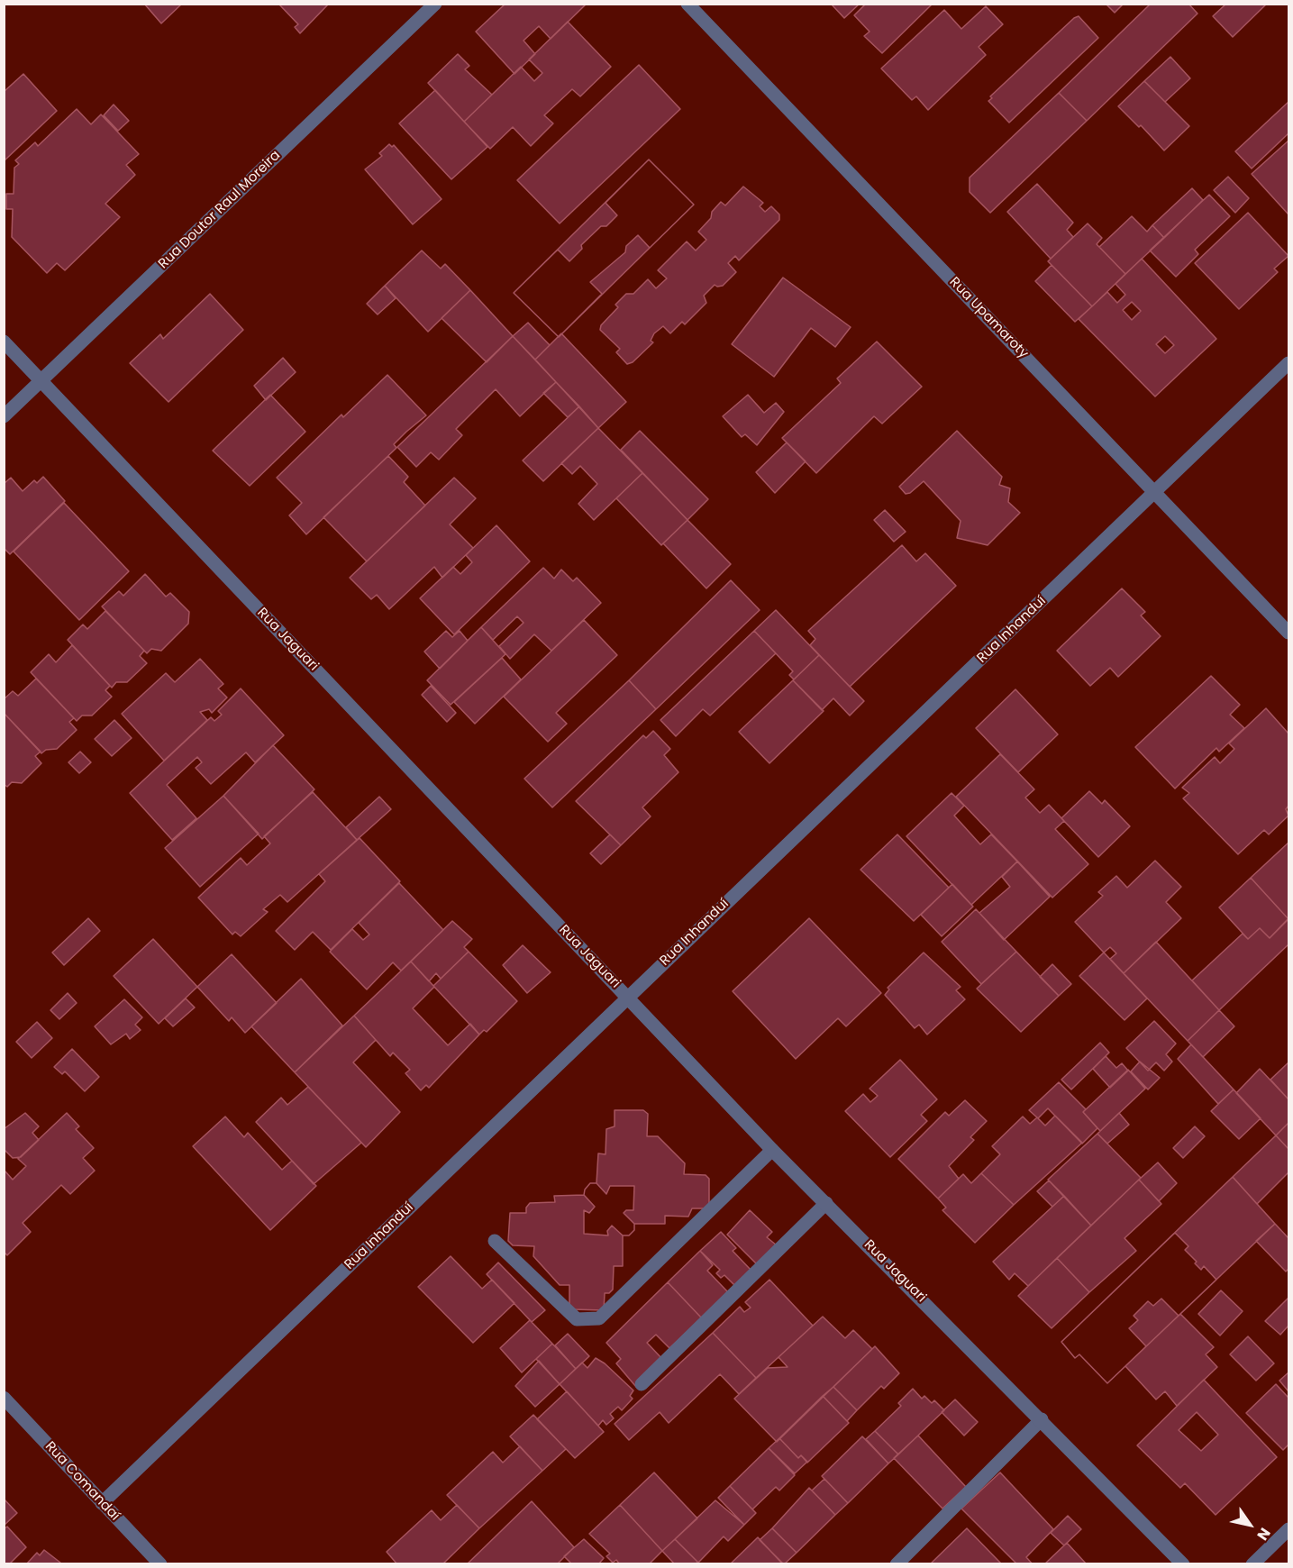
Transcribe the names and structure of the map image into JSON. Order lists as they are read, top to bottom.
{
  "streets": {
    "street": [
      "Rua Doutor Raul Moreira",
      "Rua Upamaroty",
      "Rua Inhanduí",
      "Rua Jaguari",
      "Rua Comandaí"
    ]
  },
  "crossings": [
    ["Rua Doutor Raul Moreira", "Rua Jaguari"],
    ["Rua Upamaroty", "Rua Inhanduí"],
    ["Rua Inhanduí", "Rua Jaguari"],
    ["Rua Inhanduí", "Rua Comandaí"]
  ],
  "north": "bottom right"
}
